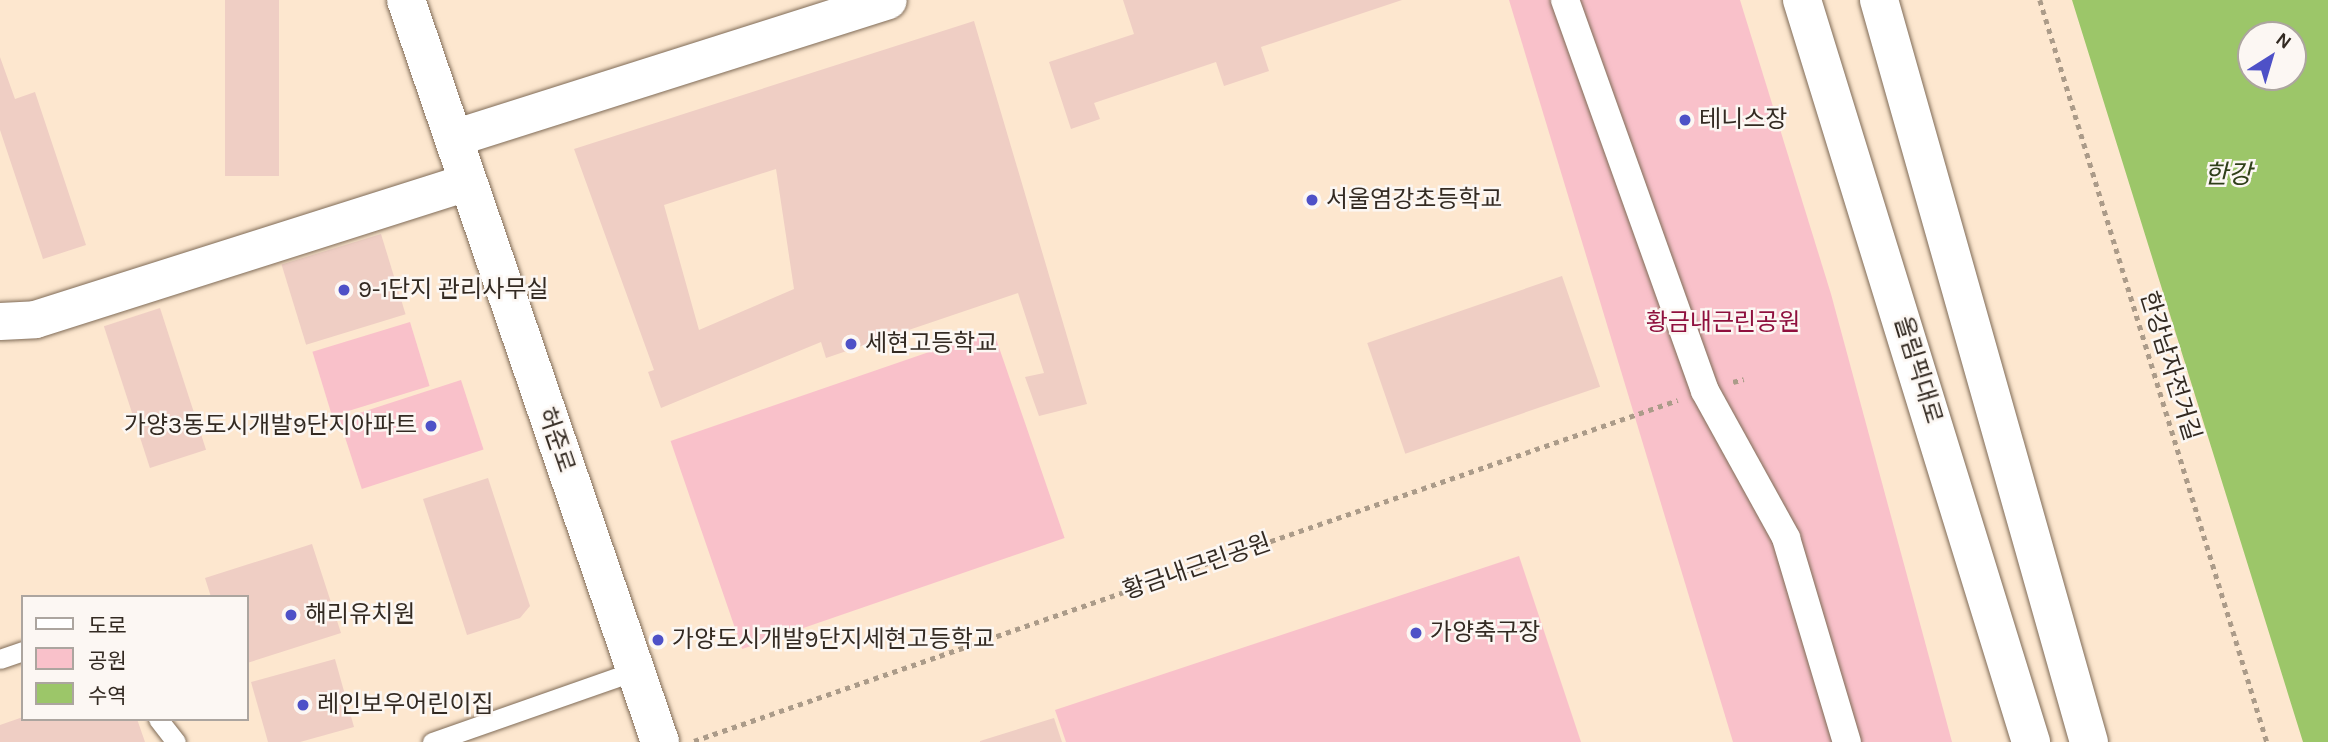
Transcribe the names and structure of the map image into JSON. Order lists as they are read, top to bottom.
{
  "streets": {
    "main road": ["올림픽대로", "허준로"],
    "path": ["한강남자전거길", "황금내근린공원"]
  },
  "water": ["한강"],
  "parks": ["황금내근린공원"],
  "places": [
    "테니스장",
    "서울염강초등학교",
    "9-1단지 관리사무실",
    "세현고등학교",
    "가양3동도시개발9단지아파트",
    "해리유치원",
    "가양축구장",
    "가양도시개발9단지세현고등학교",
    "레인보우어린이집"
  ],
  "legend": ["도로", "공원", "수역"],
  "north": "top right"
}
